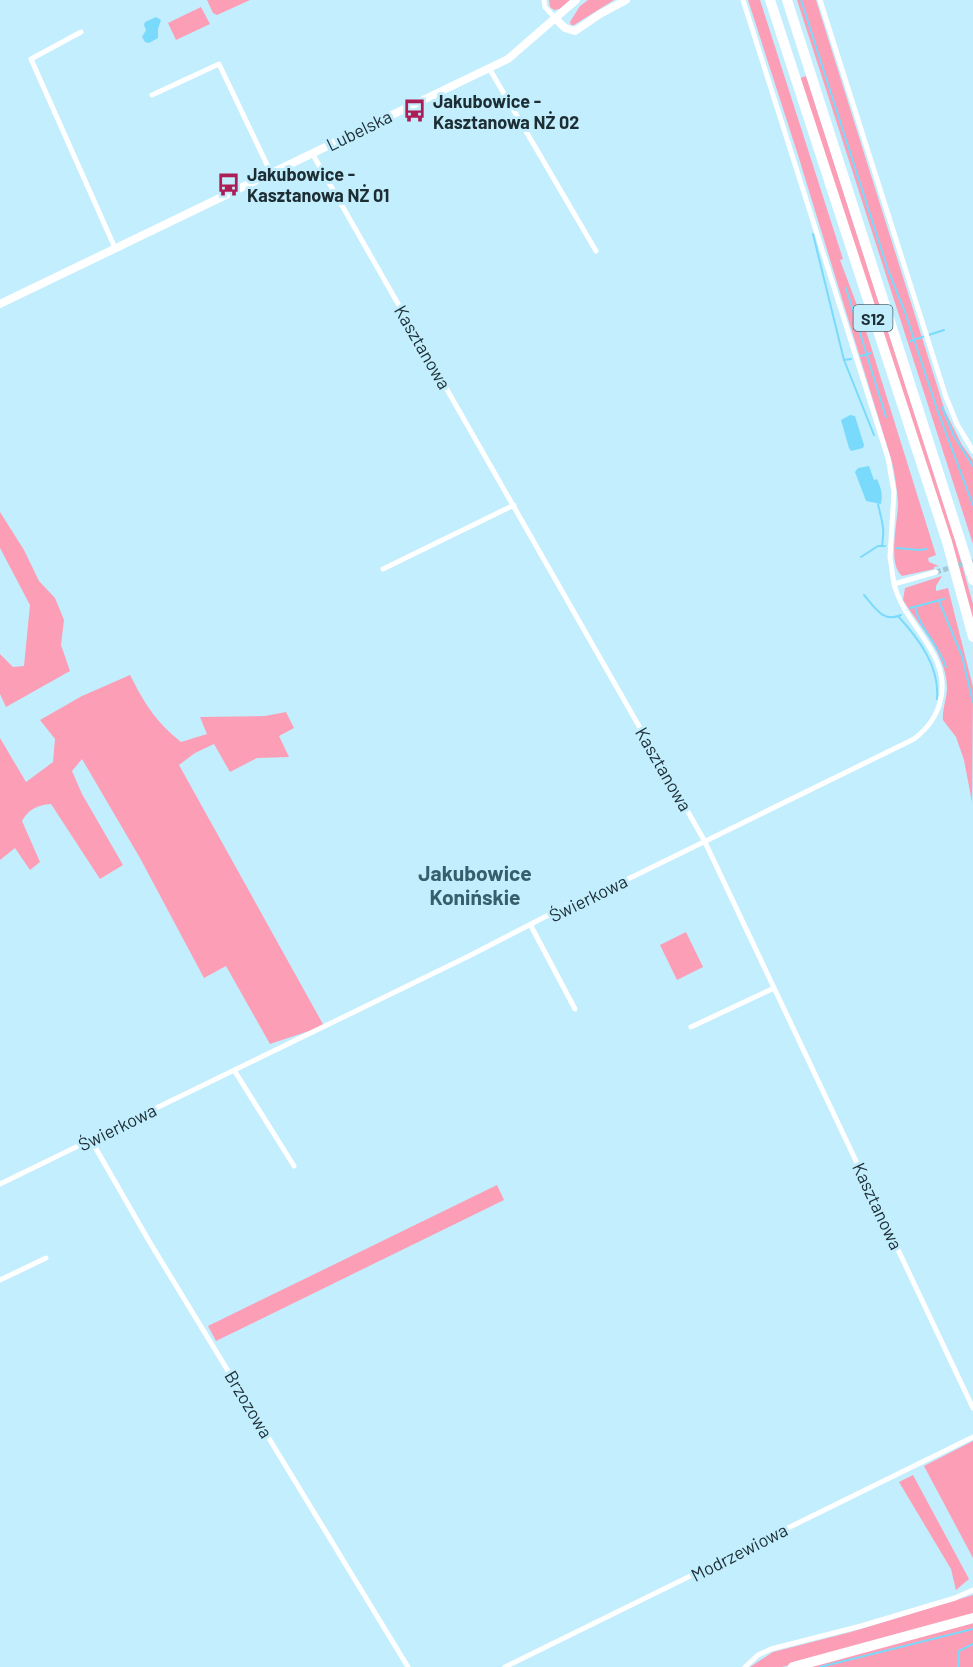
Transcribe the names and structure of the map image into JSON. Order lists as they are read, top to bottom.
{
  "streets": {
    "highway": ["S12"],
    "street": [
      "Lubelska",
      "Kasztanowa",
      "Świerkowa",
      "Brzozowa",
      "Modrzewiowa"
    ]
  },
  "crossings": [
    ["Lubelska", "Kasztanowa"],
    ["Kasztanowa", "Świerkowa"],
    ["Świerkowa", "Brzozowa"]
  ],
  "districts": ["Jakubowice Konińskie"],
  "places": {
    "bus stop": ["Jakubowice - Kasztanowa NŻ 02", "Jakubowice - Kasztanowa NŻ 01"]
  }
}
